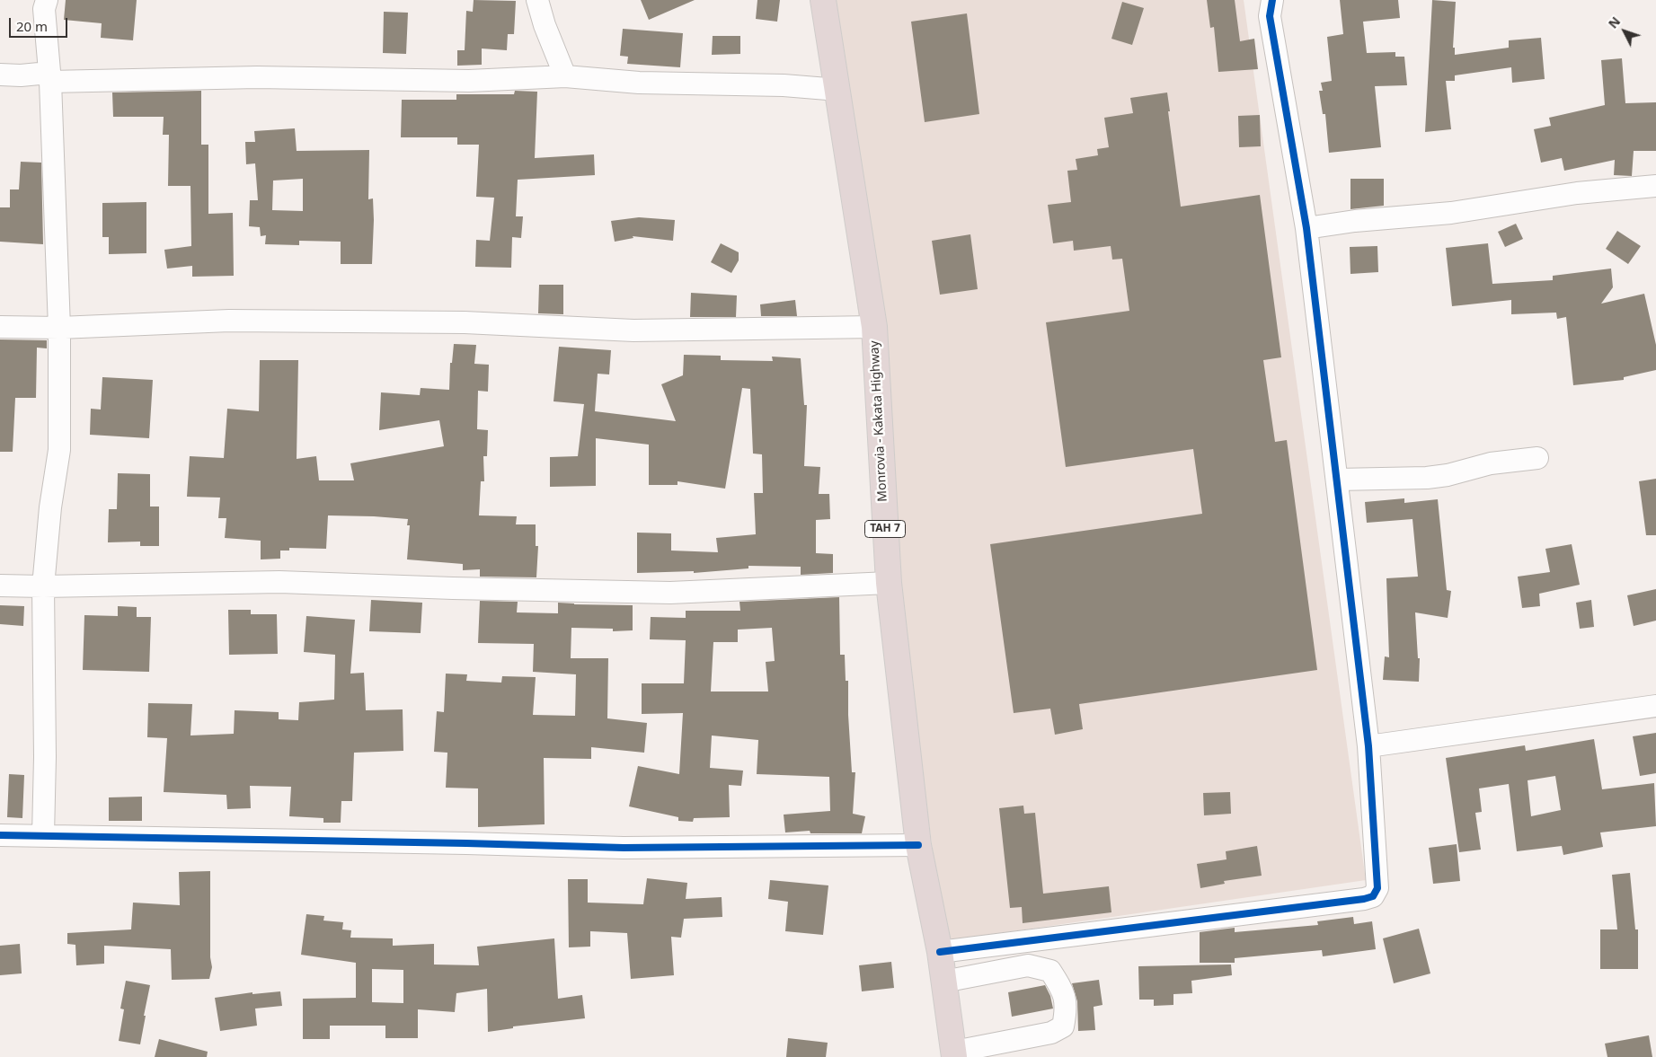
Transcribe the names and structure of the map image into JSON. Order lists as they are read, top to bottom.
{
  "streets": {
    "highway": ["Monrovia - Kakata Highway", "TAH 7"]
  },
  "scale_bar": "20 m",
  "north": "top left"
}
